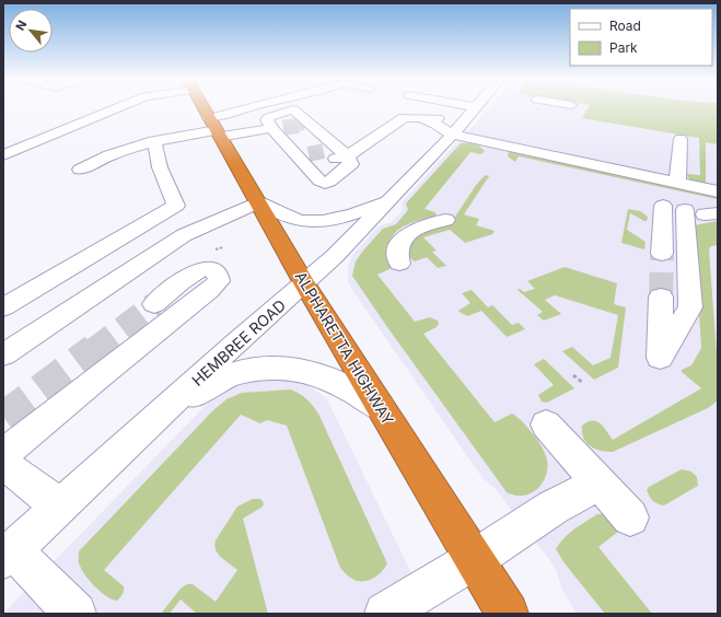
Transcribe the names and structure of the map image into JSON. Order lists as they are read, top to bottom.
{
  "streets": {
    "highway": ["ALPHARETTA HIGHWAY"],
    "street": ["HEMBREE ROAD"]
  },
  "crossings": [
    ["HEMBREE ROAD", "ALPHARETTA HIGHWAY"]
  ],
  "legend": ["Road", "Park"],
  "north": "top left"
}
